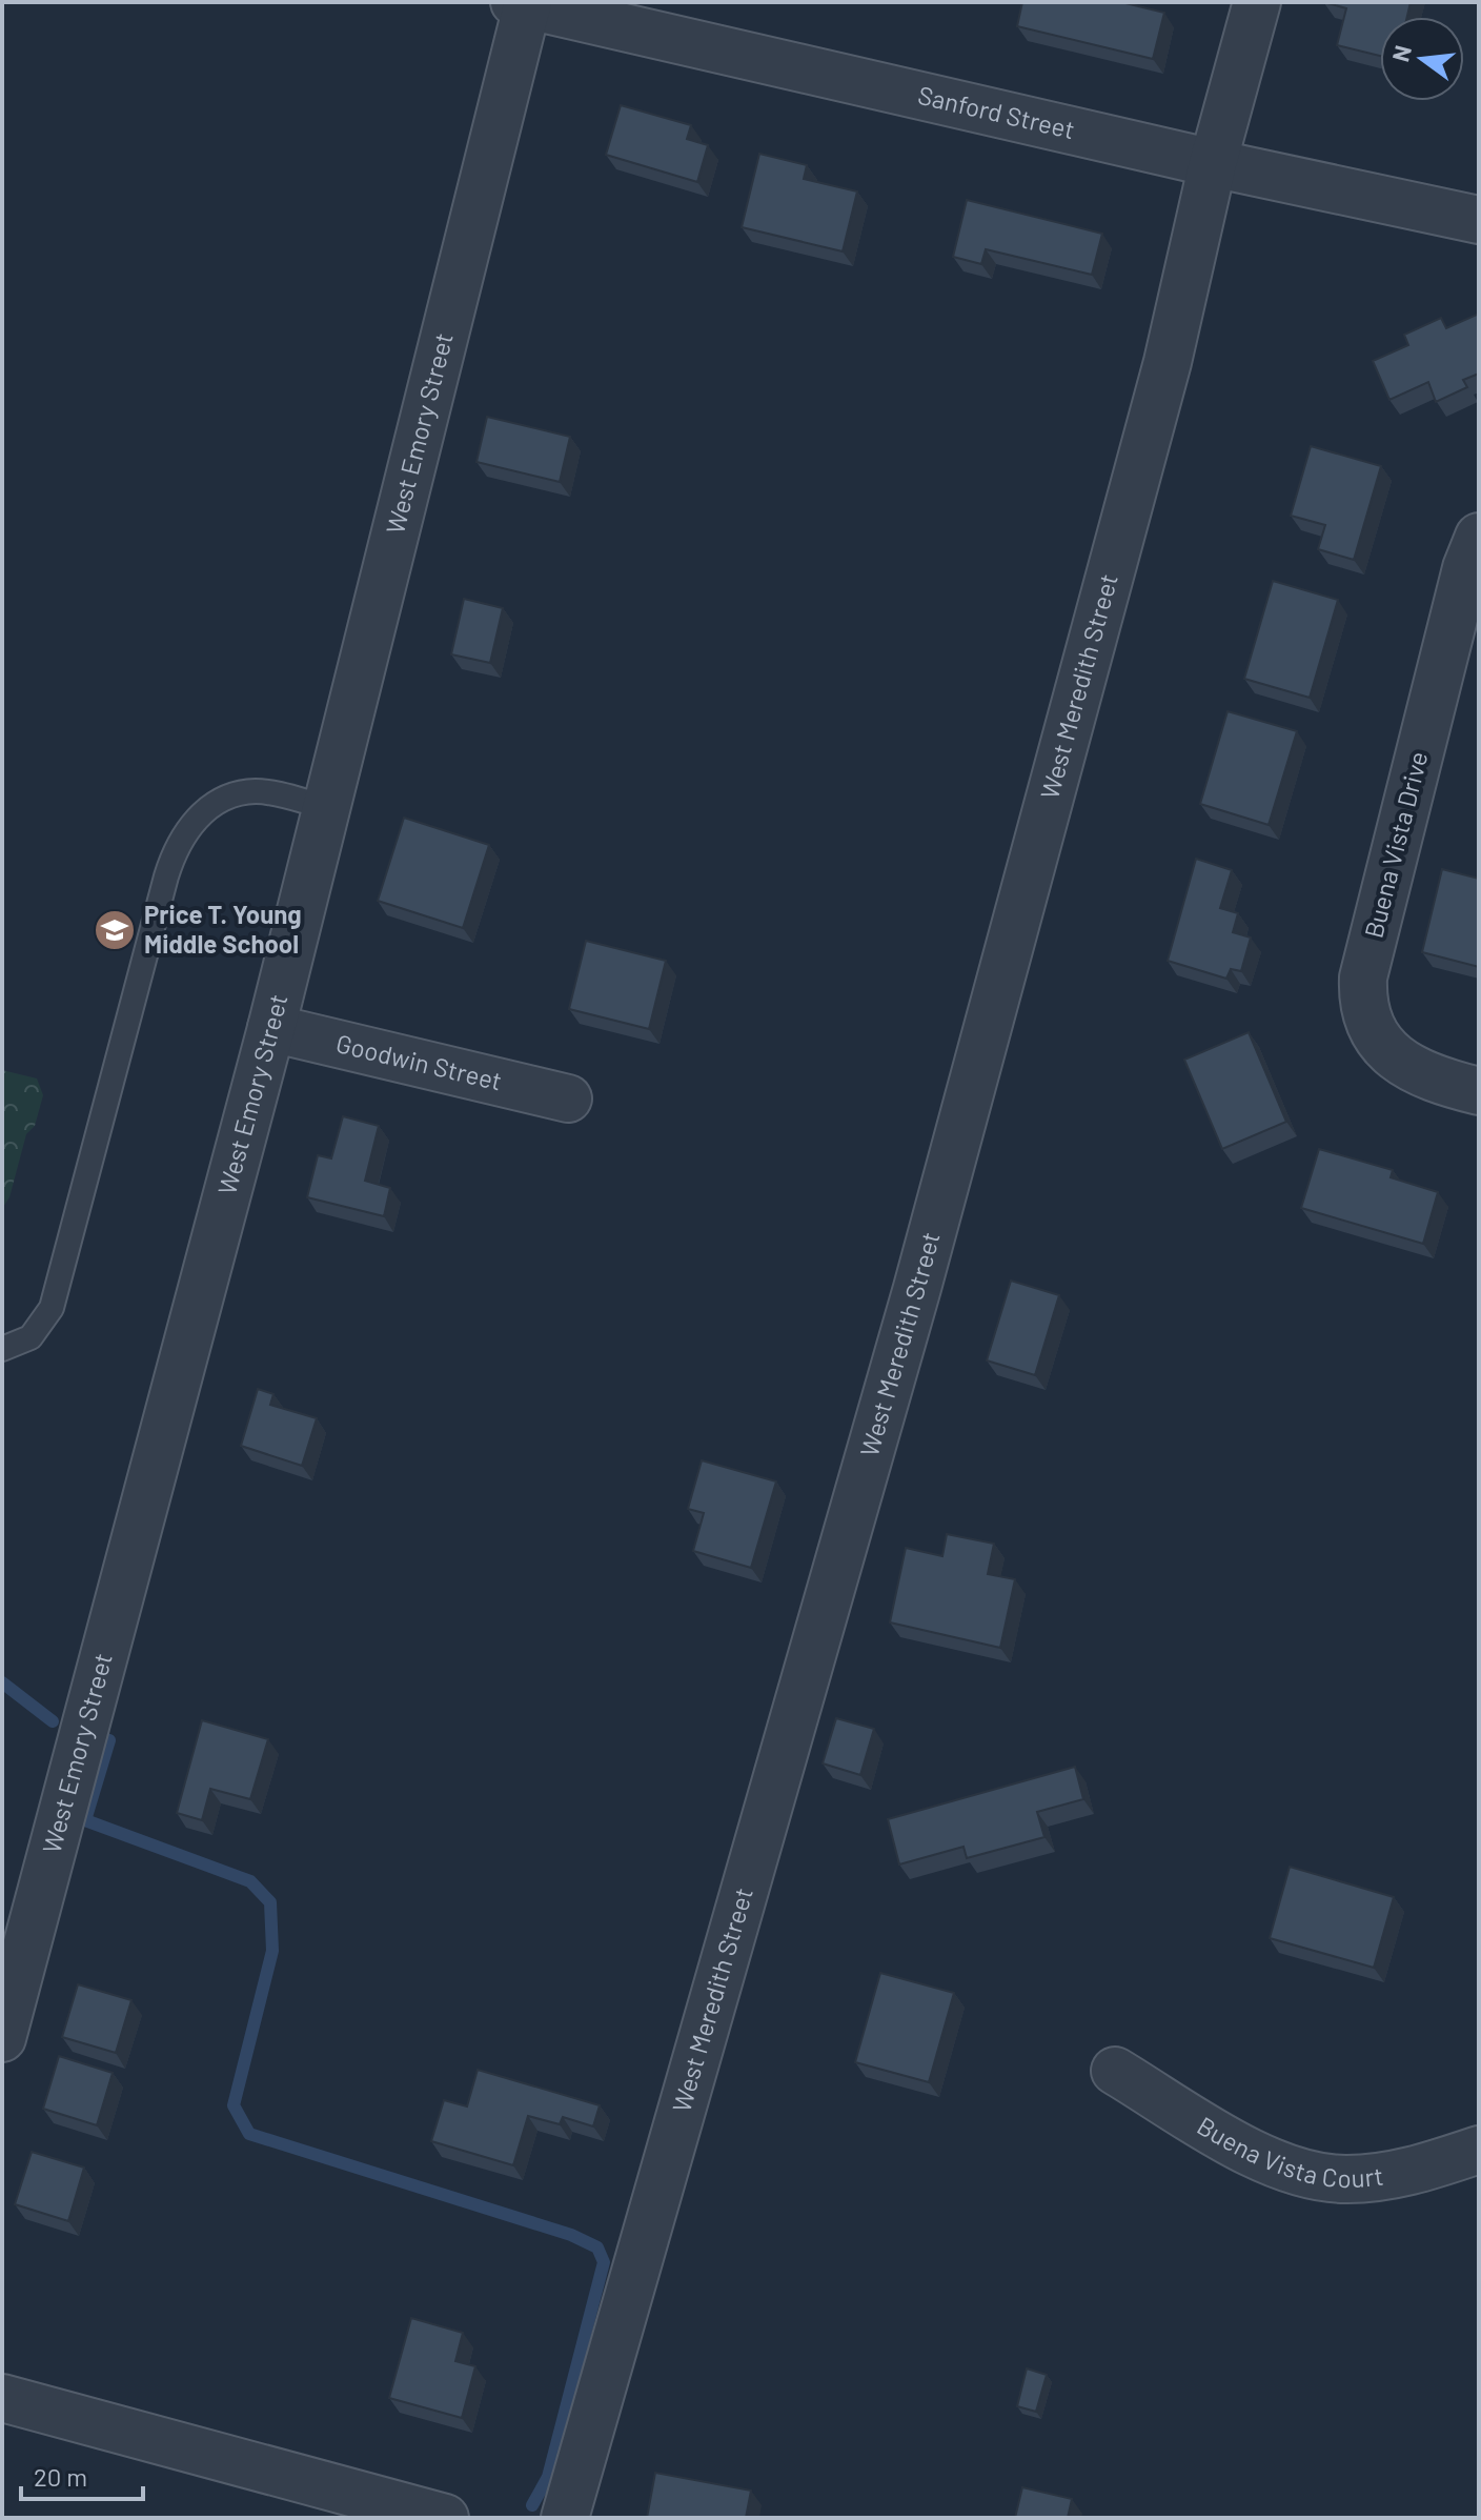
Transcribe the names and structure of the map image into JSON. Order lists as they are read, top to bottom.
{
  "streets": {
    "street": [
      "Sanford Street",
      "West Emory Street",
      "West Meredith Street",
      "Buena Vista Drive",
      "Goodwin Street",
      "Buena Vista Court"
    ]
  },
  "crossings": [
    ["Sanford Street", "West Emory Street"],
    ["Sanford Street", "West Meredith Street"],
    ["West Emory Street", "Goodwin Street"]
  ],
  "places": {
    "school or university": ["Price T. Young Middle School"]
  },
  "scale_bar": "20 m",
  "north": "left"
}
